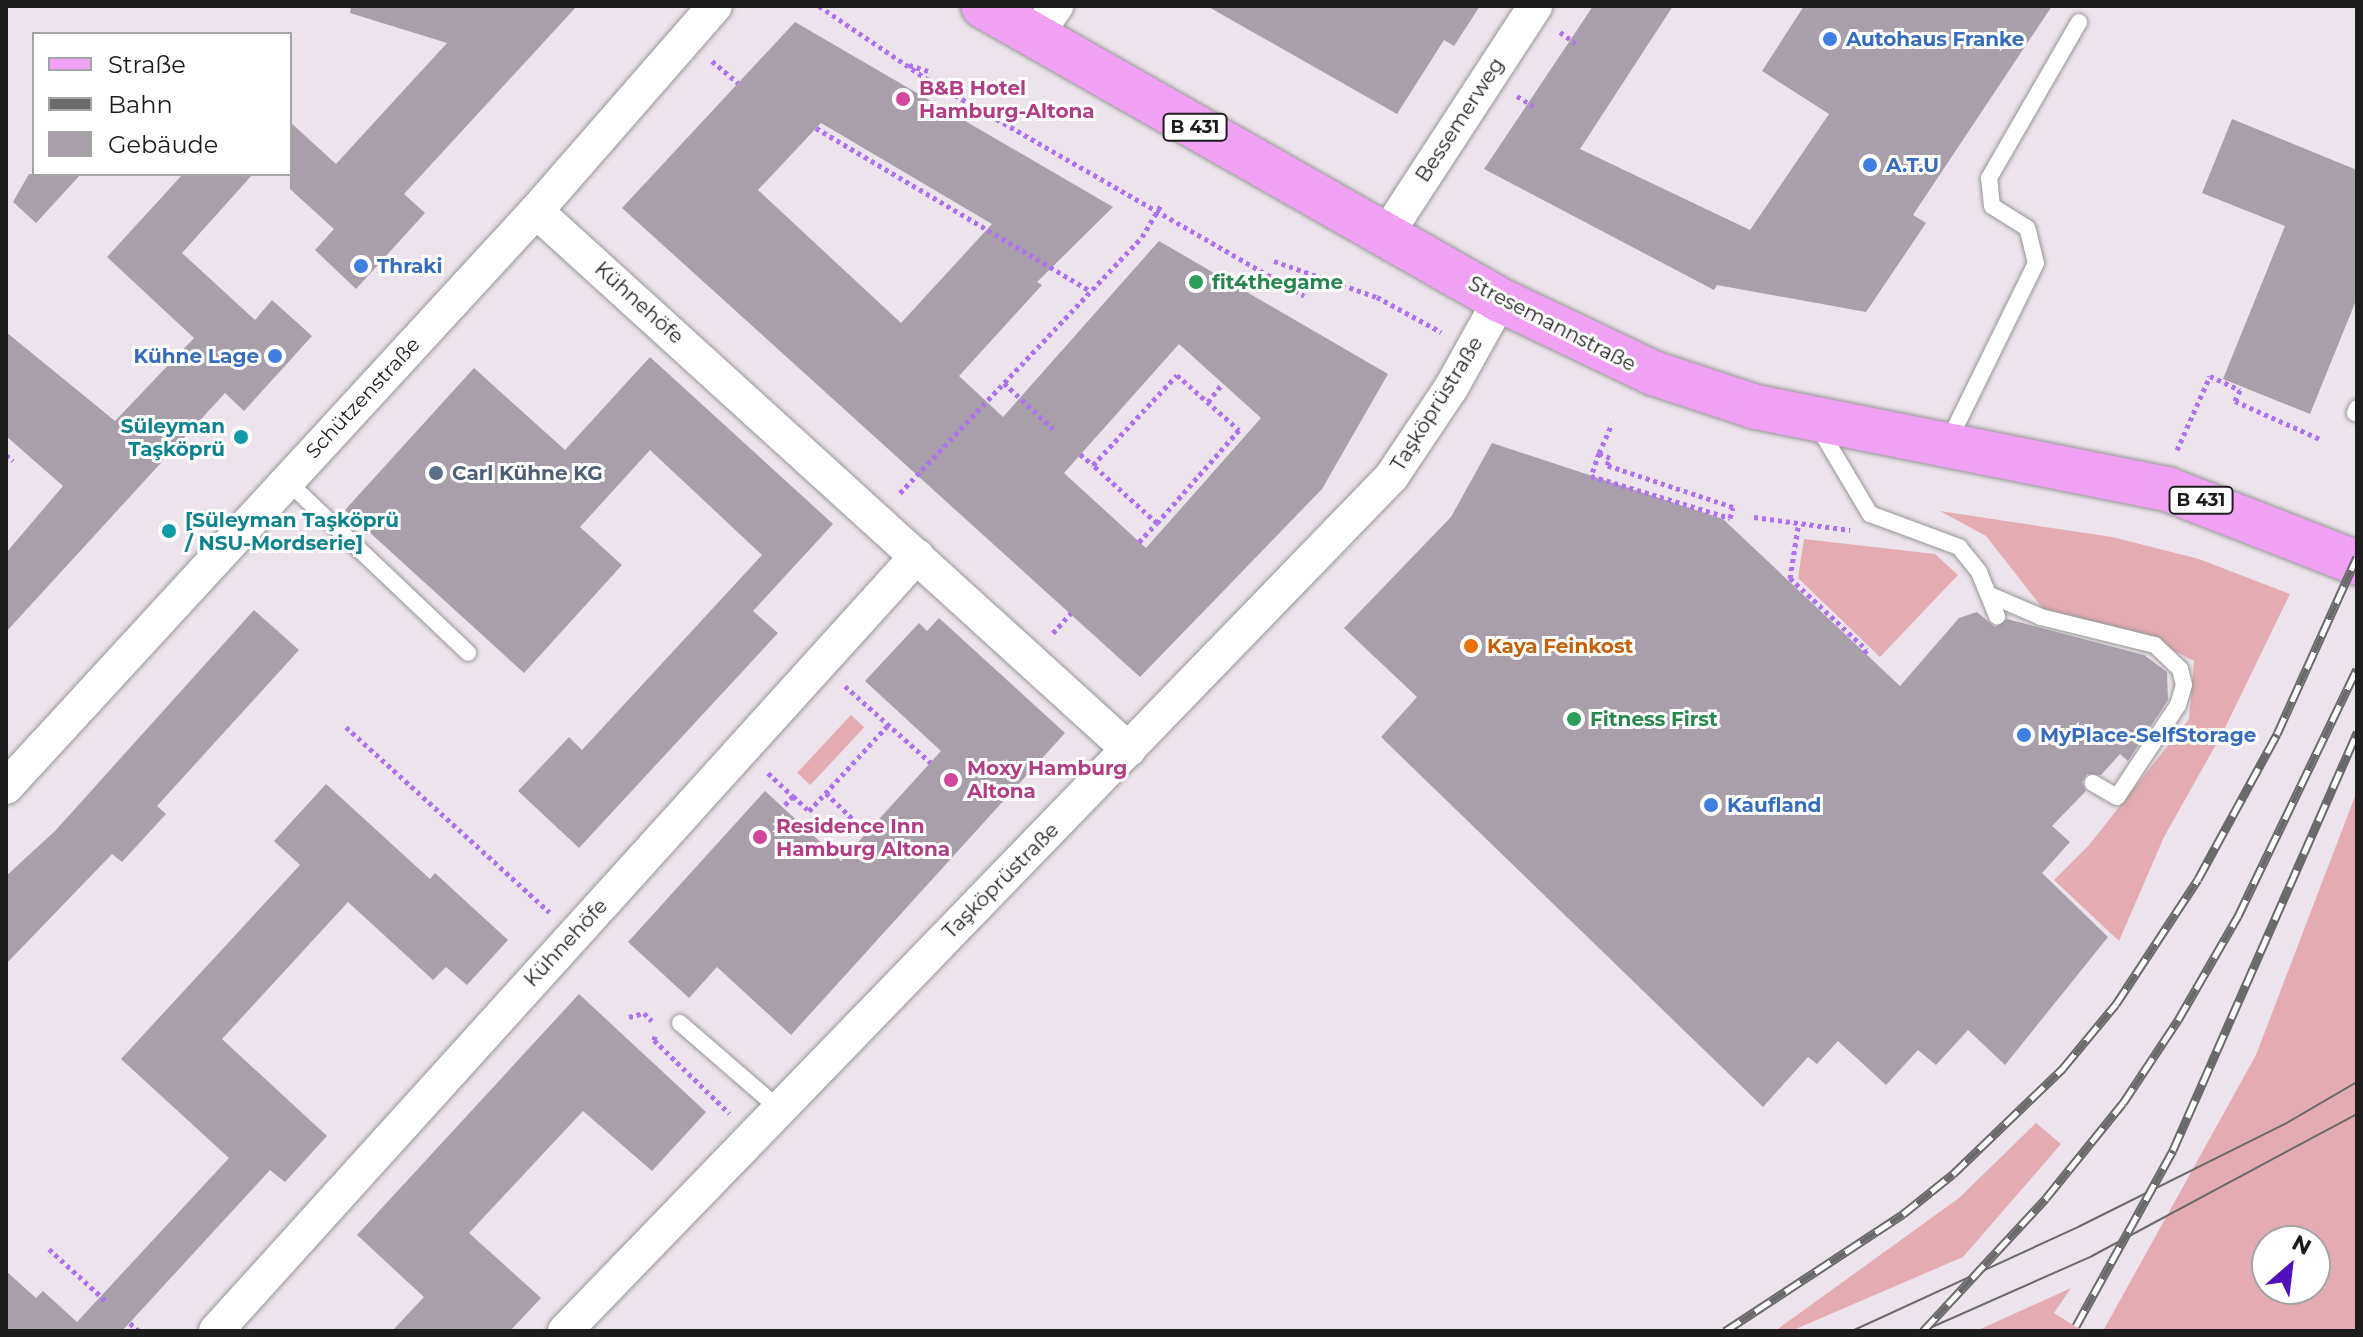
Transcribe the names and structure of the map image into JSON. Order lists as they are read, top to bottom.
{
  "streets": {
    "main road": ["B 431", "Stresemannstraße"],
    "street": [
      "Bessemerweg",
      "Kühnehöfe",
      "Schützenstraße",
      "Taşköprüstraße"
    ]
  },
  "crossings": [
    ["Bessemerweg", "Stresemannstraße"],
    ["Kühnehöfe", "Schützenstraße"],
    ["Kühnehöfe", "Taşköprüstraße"],
    ["Stresemannstraße", "Taşköprüstraße"]
  ],
  "places": [
    "Autohaus Franke",
    "B&B Hotel Hamburg-Altona",
    "A.T.U",
    "Thraki",
    "fit4thegame",
    "Kühne Lage",
    "Süleyman Taşköprü",
    "Carl Kühne KG",
    "[Süleyman Taşköprü / NSU-Mordserie]",
    "Kaya Feinkost",
    "Fitness First",
    "MyPlace-SelfStorage",
    "Moxy Hamburg Altona",
    "Kaufland",
    "Residence Inn Hamburg Altona"
  ],
  "legend": ["Straße", "Bahn", "Gebäude"],
  "north": "top right"
}
